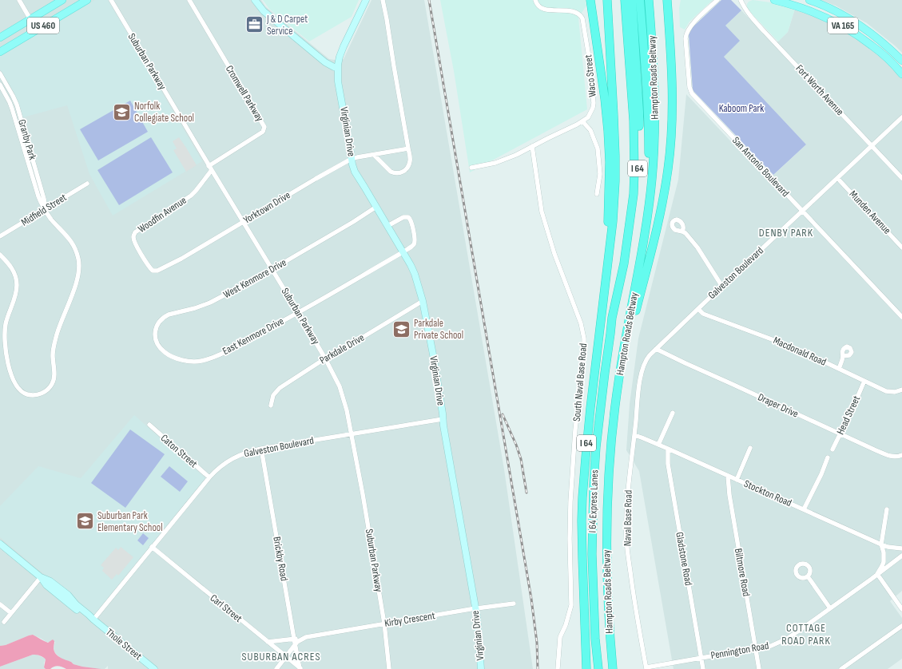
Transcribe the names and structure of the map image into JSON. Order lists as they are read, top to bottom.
{
  "streets": {
    "highway": ["Hampton Roads Beltway", "I 64", "I 64 Express Lanes"],
    "main road": ["US 460", "VA 165"],
    "street": [
      "Suburban Parkway",
      "Waco Street",
      "Fort Worth Avenue",
      "Cromwell Parkway",
      "Virginian Drive",
      "Granby Park",
      "San Antonio Boulevard",
      "Yorktown Drive",
      "Midfield Street",
      "Munden Avenue",
      "Woodfin Avenue",
      "Galveston Boulevard",
      "West Kenmore Drive",
      "East Kenmore Drive",
      "Parkdale Drive",
      "Macdonald Road",
      "South Naval Base Road",
      "Draper Drive",
      "Head Street",
      "Caton Street",
      "Stockton Road",
      "Naval Base Road",
      "Brickby Road",
      "Gladstone Road",
      "Biltmore Road",
      "Carl Street",
      "Kirby Crescent",
      "Thole Street",
      "Pennington Road"
    ]
  },
  "crossings": [
    ["Suburban Parkway", "Cromwell Parkway"],
    ["Suburban Parkway", "Yorktown Drive"],
    ["Suburban Parkway", "Woodfin Avenue"],
    ["Suburban Parkway", "Galveston Boulevard"],
    ["Suburban Parkway", "West Kenmore Drive"],
    ["Suburban Parkway", "East Kenmore Drive"],
    ["Suburban Parkway", "Parkdale Drive"],
    ["Suburban Parkway", "Kirby Crescent"],
    ["Waco Street", "South Naval Base Road"],
    ["Fort Worth Avenue", "Galveston Boulevard"],
    ["Virginian Drive", "Yorktown Drive"],
    ["Virginian Drive", "Galveston Boulevard"],
    ["Virginian Drive", "West Kenmore Drive"],
    ["Virginian Drive", "East Kenmore Drive"],
    ["Virginian Drive", "Parkdale Drive"],
    ["Virginian Drive", "Kirby Crescent"],
    ["Granby Park", "Midfield Street"],
    ["San Antonio Boulevard", "Galveston Boulevard"],
    ["I 64", "I 64 Express Lanes"],
    ["Yorktown Drive", "Woodfin Avenue"],
    ["Munden Avenue", "Galveston Boulevard"],
    ["Galveston Boulevard", "Macdonald Road"],
    ["Galveston Boulevard", "Draper Drive"],
    ["Galveston Boulevard", "Caton Street"],
    ["Galveston Boulevard", "Naval Base Road"],
    ["Galveston Boulevard", "Brickby Road"],
    ["Galveston Boulevard", "Carl Street"],
    ["Galveston Boulevard", "Thole Street"],
    ["West Kenmore Drive", "East Kenmore Drive"],
    ["Macdonald Road", "Head Street"],
    ["Draper Drive", "Head Street"],
    ["Stockton Road", "Naval Base Road"],
    ["Stockton Road", "Gladstone Road"],
    ["Stockton Road", "Biltmore Road"],
    ["Naval Base Road", "Pennington Road"],
    ["Brickby Road", "Carl Street"],
    ["Brickby Road", "Kirby Crescent"],
    ["Gladstone Road", "Pennington Road"],
    ["Biltmore Road", "Pennington Road"],
    ["Carl Street", "Kirby Crescent"]
  ],
  "districts": ["DENBY PARK", "COTTAGE ROAD PARK", "SUBURBAN ACRES"],
  "parks": ["Kaboom Park"],
  "places": {
    "office": ["J & D Carpet Service"],
    "school or university": ["Norfolk Collegiate School", "Parkdale Private School", "Suburban Park Elementary School"]
  }
}
